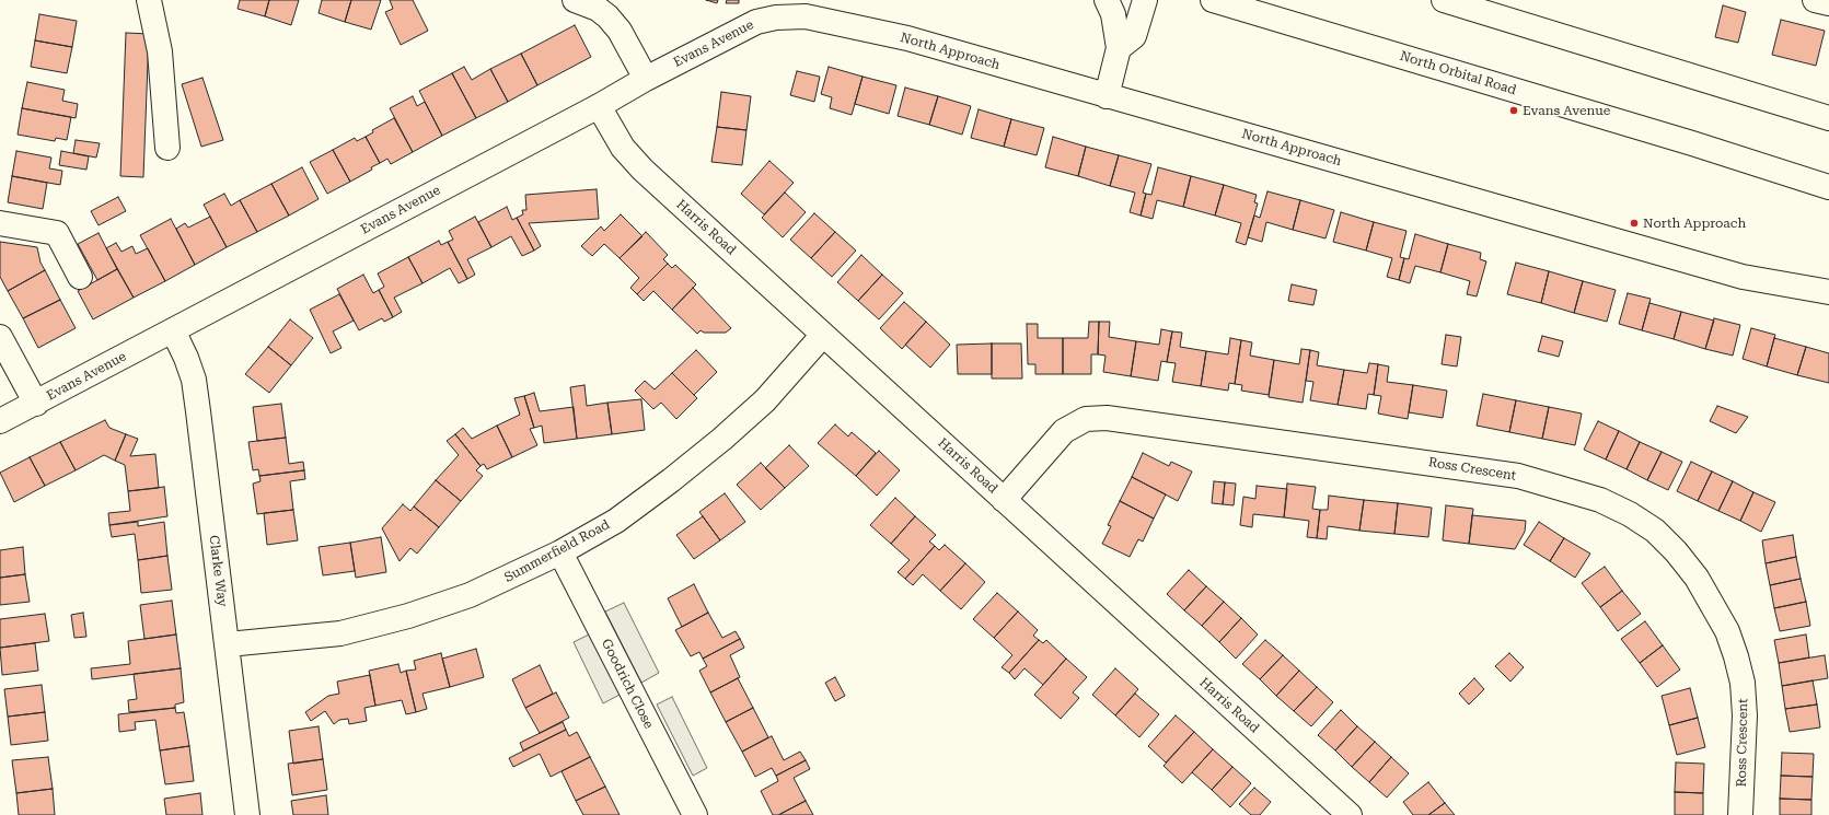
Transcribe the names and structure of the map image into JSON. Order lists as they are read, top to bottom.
{
  "streets": {
    "main road": [
      "Evans Avenue",
      "North Approach",
      "North Orbital Road",
      "Harris Road",
      "Ross Crescent",
      "Summerfield Road",
      "Clarke Way",
      "Goodrich Close"
    ]
  },
  "crossings": [
    ["Evans Avenue", "North Approach"],
    ["Evans Avenue", "Harris Road"],
    ["Evans Avenue", "Clarke Way"],
    ["Harris Road", "Ross Crescent"],
    ["Harris Road", "Summerfield Road"],
    ["Summerfield Road", "Clarke Way"],
    ["Summerfield Road", "Goodrich Close"]
  ],
  "places": ["Evans Avenue", "North Approach"]
}
